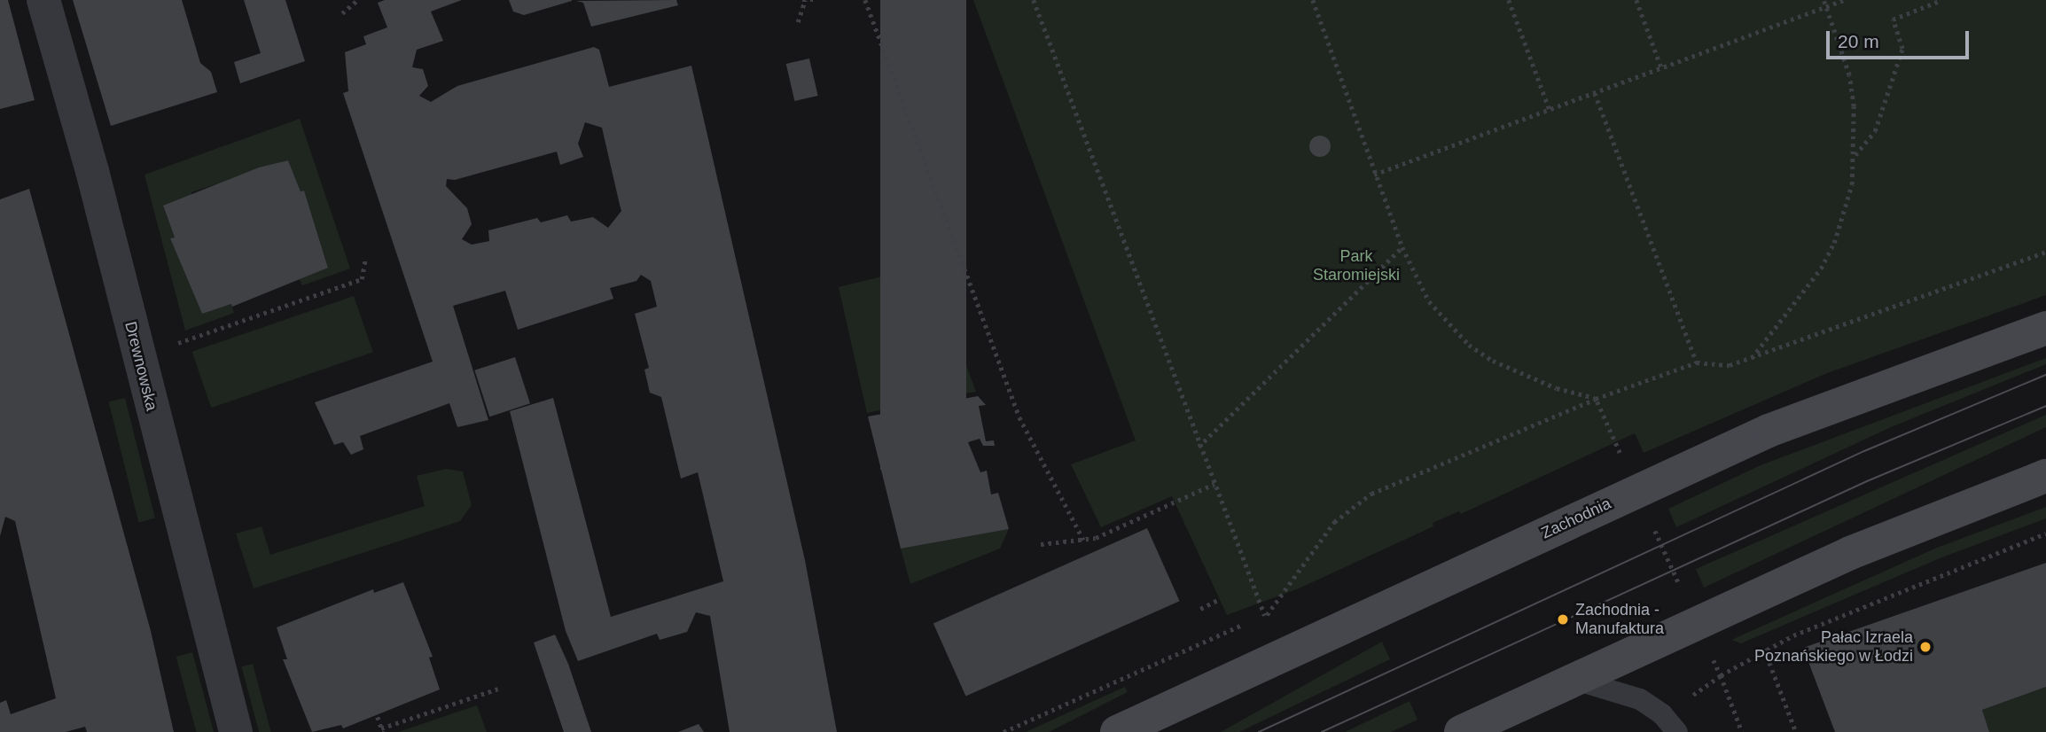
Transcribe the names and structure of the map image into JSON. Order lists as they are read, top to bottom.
{
  "streets": {
    "main road": ["Zachodnia"],
    "street": ["Drewnowska"]
  },
  "parks": ["Park Staromiejski"],
  "places": ["Zachodnia - Manufaktura", "Pałac Izraela Poznańskiego w Łodzi"],
  "scale_bar": "20 m"
}
